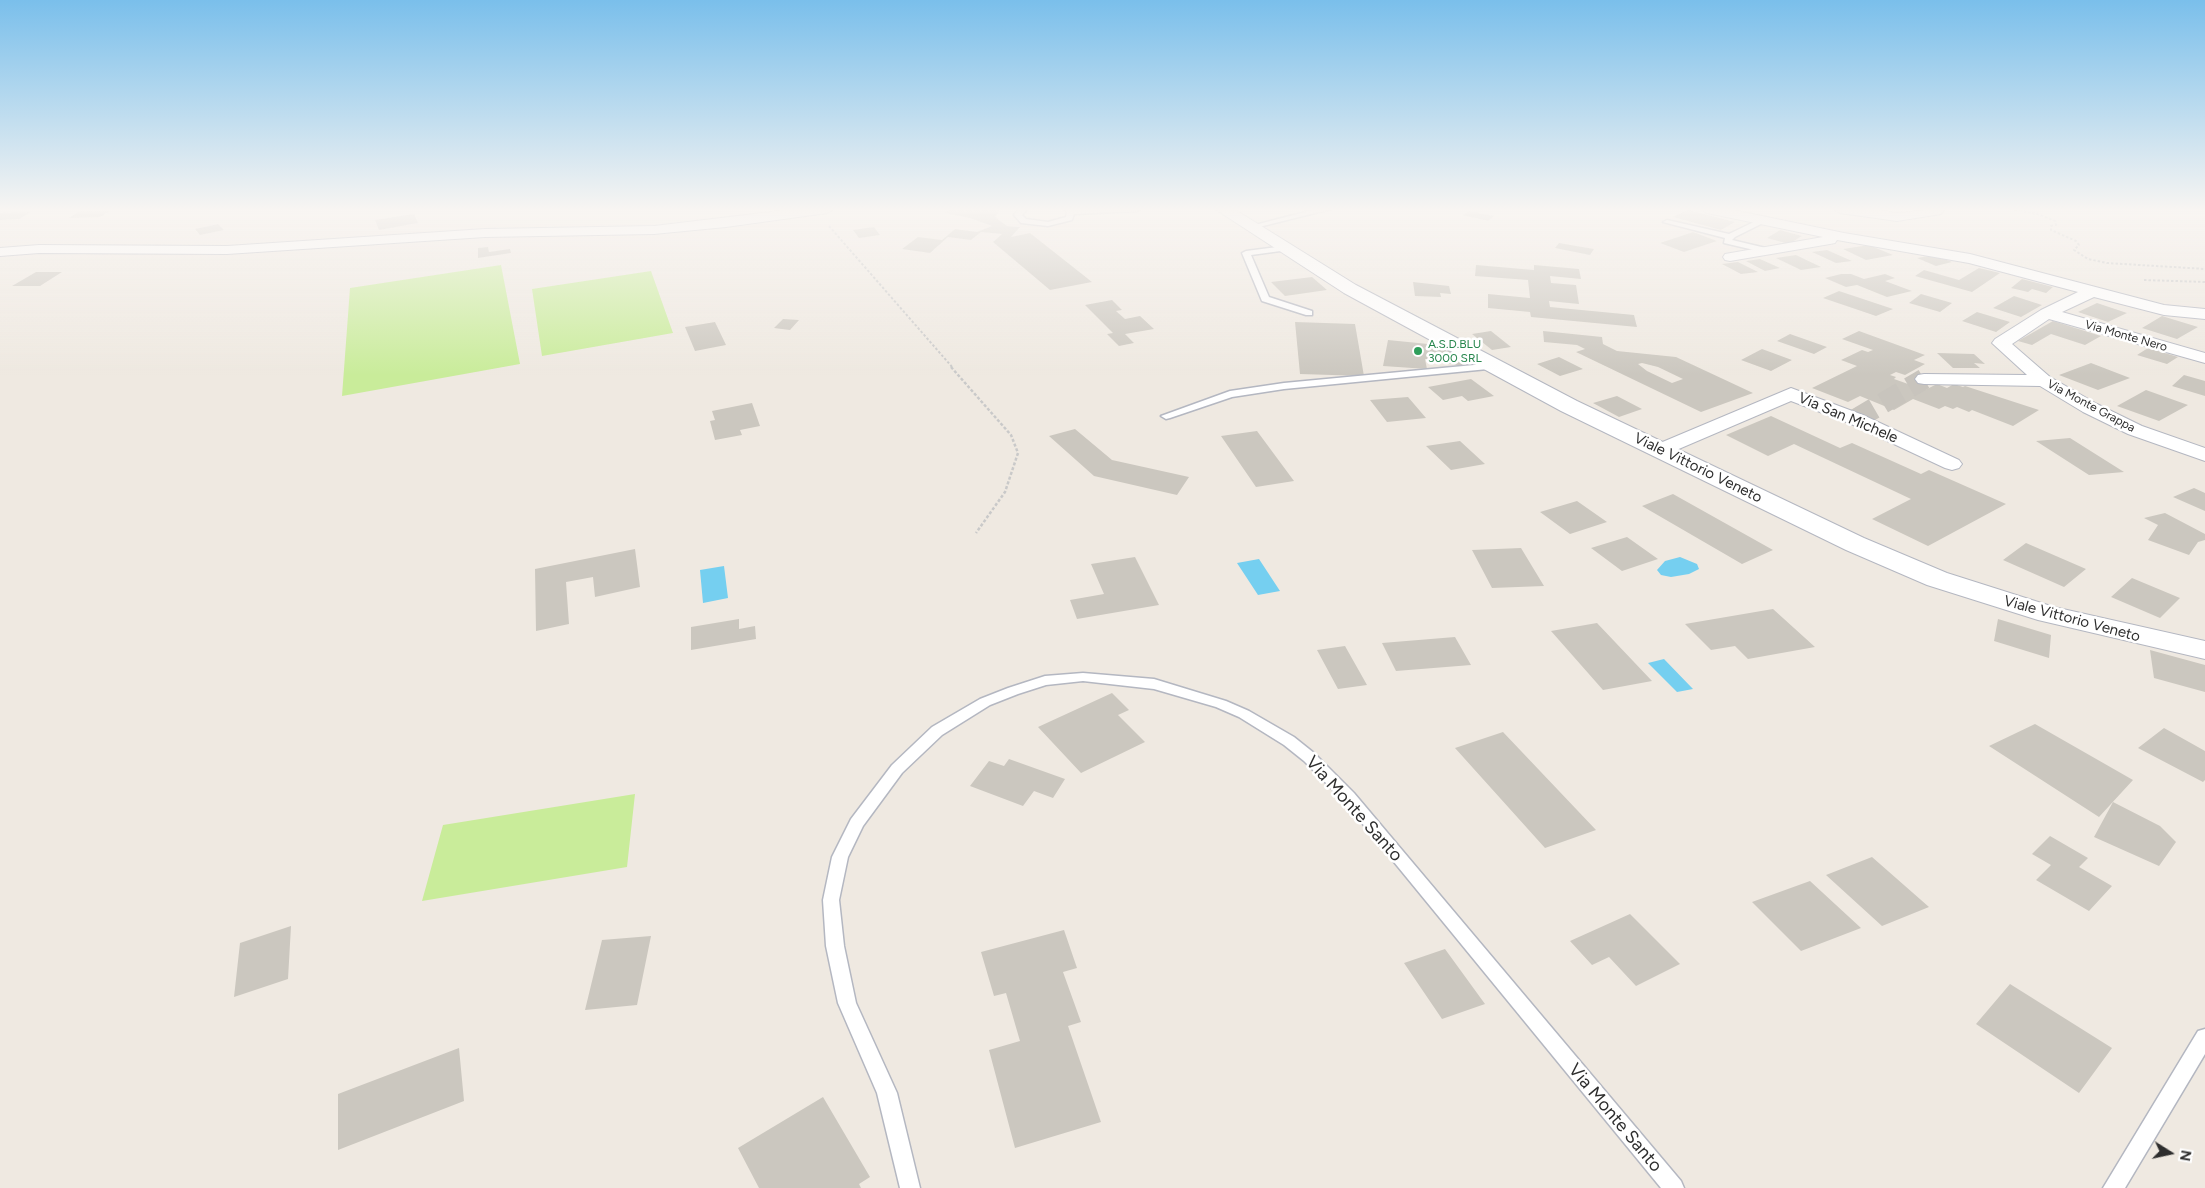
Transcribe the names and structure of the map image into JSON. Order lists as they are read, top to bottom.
{
  "streets": {
    "main road": ["Viale Vittorio Veneto"],
    "street": ["Via Monte Nero", "Via Monte Grappa", "Via San Michele"],
    "lane": ["Via Monte Santo"]
  },
  "crossings": [
    ["Via Monte Nero", "Via Monte Grappa"],
    ["Via San Michele", "Viale Vittorio Veneto"]
  ],
  "places": ["A.S.D.BLU 3000 SRL"],
  "north": "right"
}
